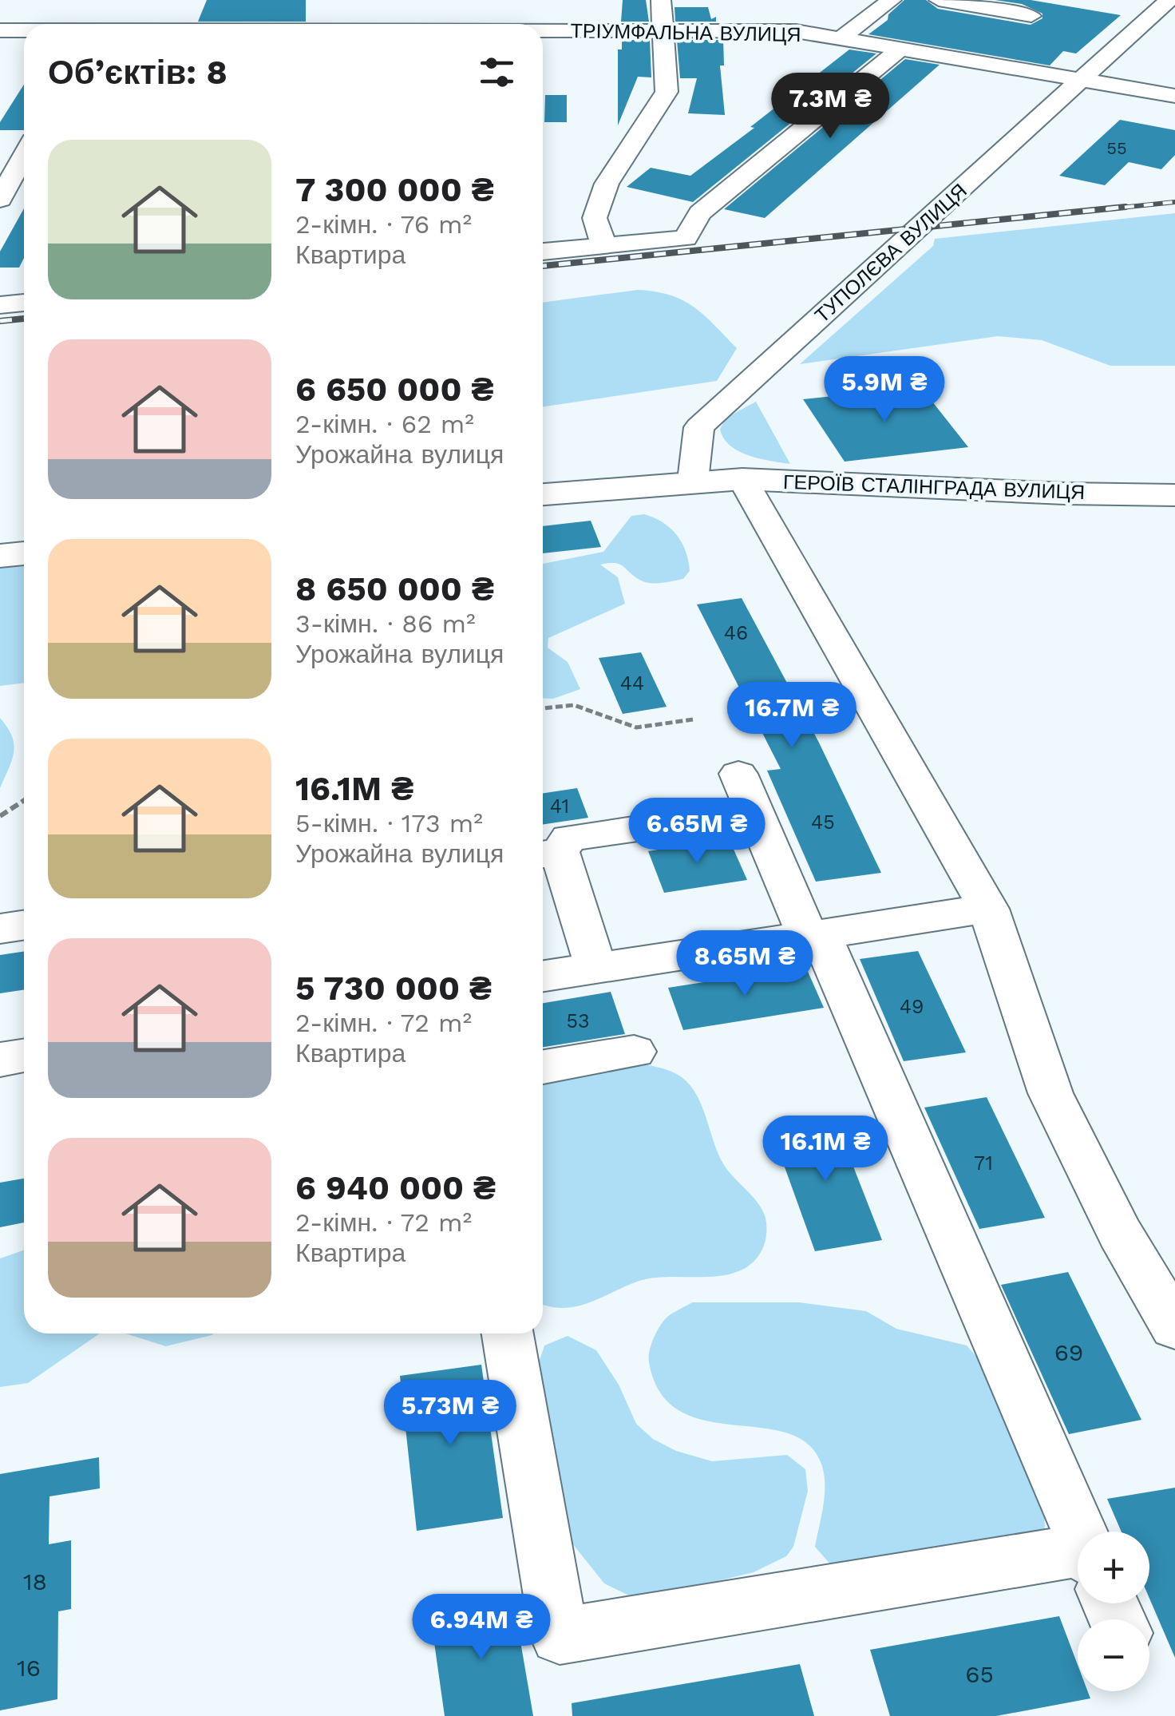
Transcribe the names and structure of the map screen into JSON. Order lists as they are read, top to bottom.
{
  "streets": {
    "main road": ["ГЕРОЇВ СТАЛІНГРАДА ВУЛИЦЯ"],
    "street": ["ТРІУМФАЛЬНА ВУЛИЦЯ", "ТУПОЛЄВА ВУЛИЦЯ"]
  },
  "crossings": [
    ["ТРІУМФАЛЬНА ВУЛИЦЯ", "ТУПОЛЄВА ВУЛИЦЯ"],
    ["ТУПОЛЄВА ВУЛИЦЯ", "ГЕРОЇВ СТАЛІНГРАДА ВУЛИЦЯ"]
  ],
  "house_numbers": [
    "55",
    "46",
    "44",
    "41",
    "45",
    "49",
    "53",
    "71",
    "69",
    "18",
    "16",
    "65"
  ],
  "page": {
    "heading": "Об’єктів: 8",
    "price": [
      "7.3M ₴",
      "5.9M ₴",
      "16.7M ₴",
      "6.65M ₴",
      "8.65M ₴",
      "16.1M ₴",
      "5.73M ₴",
      "6.94M ₴"
    ],
    "list": [
      {
        "name": "7 300 000 ₴",
        "note": "2-кімн. · 76 m² · Квартира"
      },
      {
        "name": "6 650 000 ₴",
        "note": "2-кімн. · 62 m² · Урожайна вулиця"
      },
      {
        "name": "8 650 000 ₴",
        "note": "3-кімн. · 86 m² · Урожайна вулиця"
      },
      {
        "name": "16.1M ₴",
        "note": "5-кімн. · 173 m² · Урожайна вулиця"
      },
      {
        "name": "5 730 000 ₴",
        "note": "2-кімн. · 72 m² · Квартира"
      },
      {
        "name": "6 940 000 ₴",
        "note": "2-кімн. · 72 m² · Квартира"
      }
    ],
    "map_buttons": ["+", "−"]
  }
}
